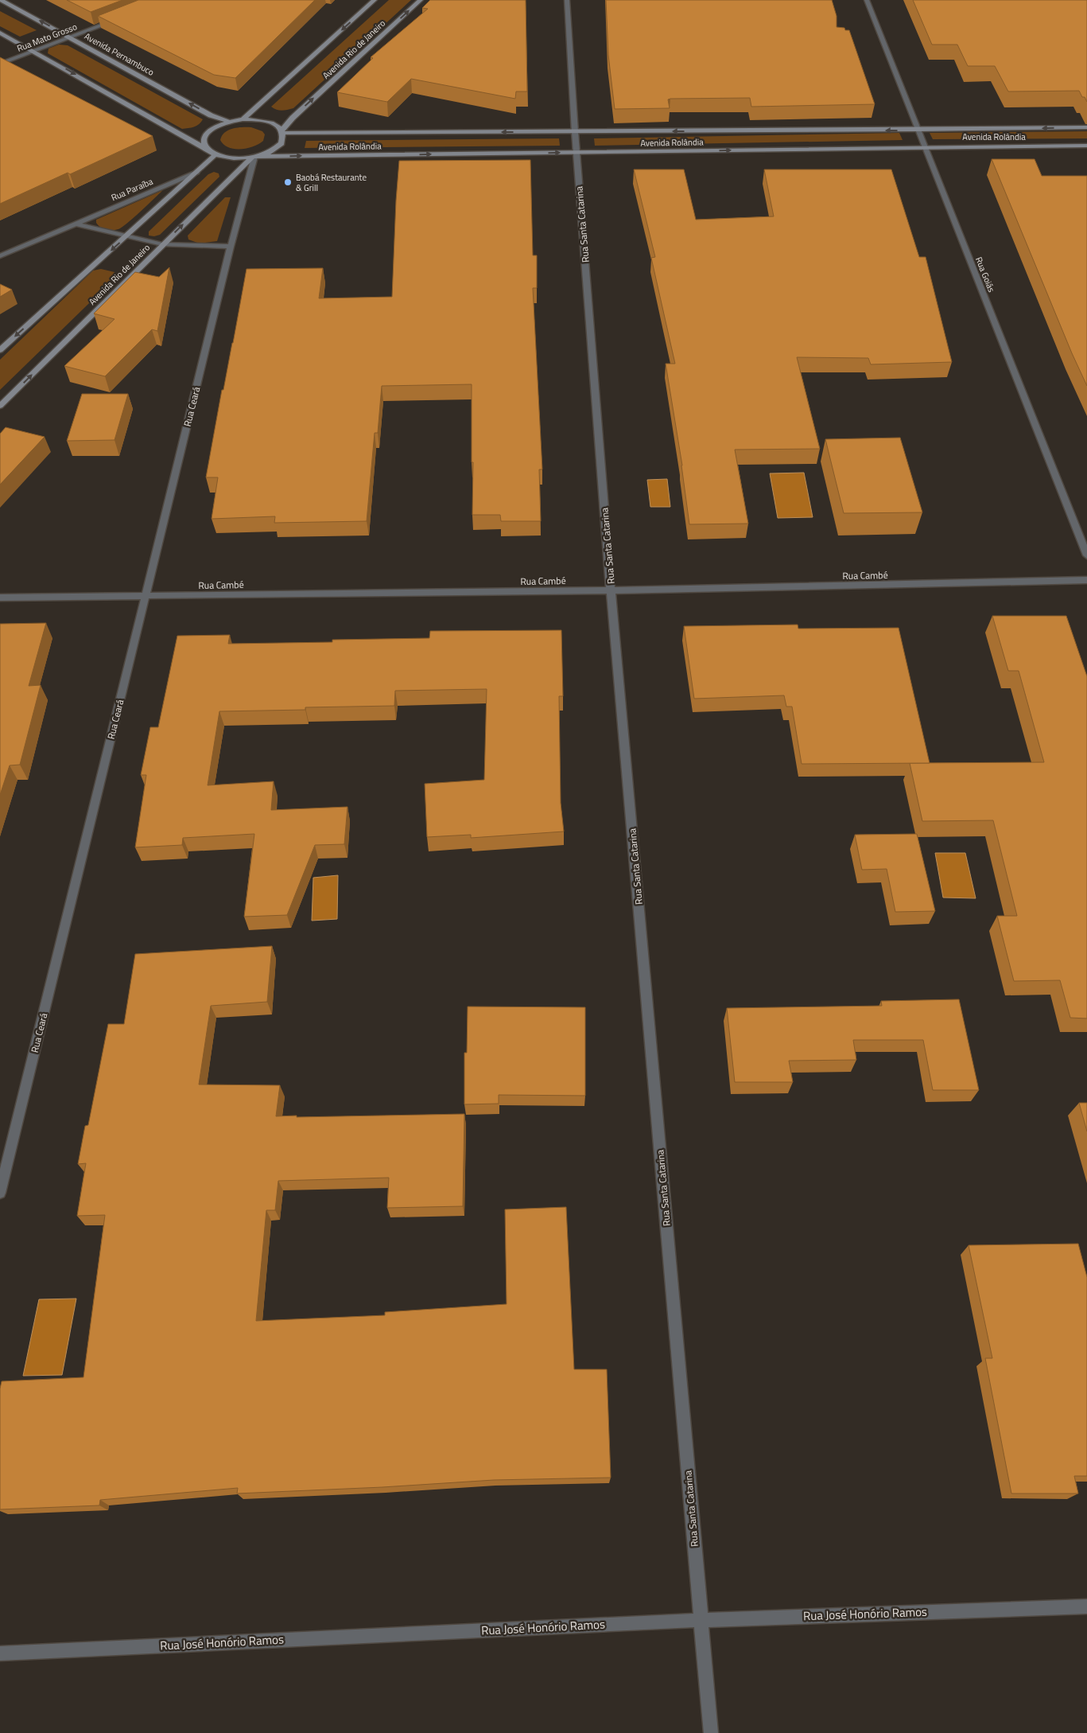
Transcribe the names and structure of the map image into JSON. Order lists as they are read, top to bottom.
{
  "streets": {
    "street": [
      "Rua Mato Grosso",
      "Avenida Rio de Janeiro",
      "Avenida Pernambuco",
      "Avenida Rolândia",
      "Rua Paraíba",
      "Rua Santa Catarina",
      "Rua Goiás",
      "Rua Ceará",
      "Rua Cambé",
      "Rua José Honório Ramos"
    ]
  },
  "crossings": [
    ["Rua Mato Grosso", "Avenida Pernambuco"],
    ["Avenida Rio de Janeiro", "Avenida Rolândia"],
    ["Avenida Rio de Janeiro", "Rua Ceará"],
    ["Avenida Rolândia", "Rua Santa Catarina"],
    ["Avenida Rolândia", "Rua Goiás"],
    ["Avenida Rolândia", "Rua Ceará"],
    ["Rua Santa Catarina", "Rua Cambé"],
    ["Rua Santa Catarina", "Rua José Honório Ramos"],
    ["Rua Ceará", "Rua Cambé"]
  ],
  "places": ["Baobá Restaurante & Grill"]
}
